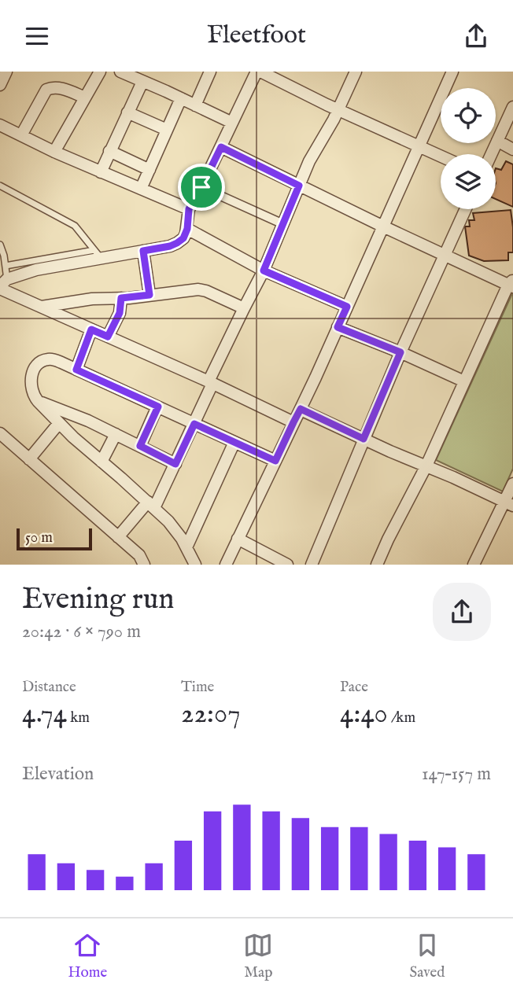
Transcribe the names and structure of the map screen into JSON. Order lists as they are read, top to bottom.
{
  "scale_bar": "50 m",
  "page": {
    "header": "Fleetfoot",
    "scale": "50 m",
    "heading": ["Evening run", "20:42 · 6 × 790 m"],
    "stats": [
      ["Distance", "4.74 km"],
      ["Time", "22:07"],
      ["Pace", "4:40 /km"]
    ],
    "chart": ["Elevation", "147–157 m"],
    "tabs": ["Home", "Map", "Saved"]
  }
}
